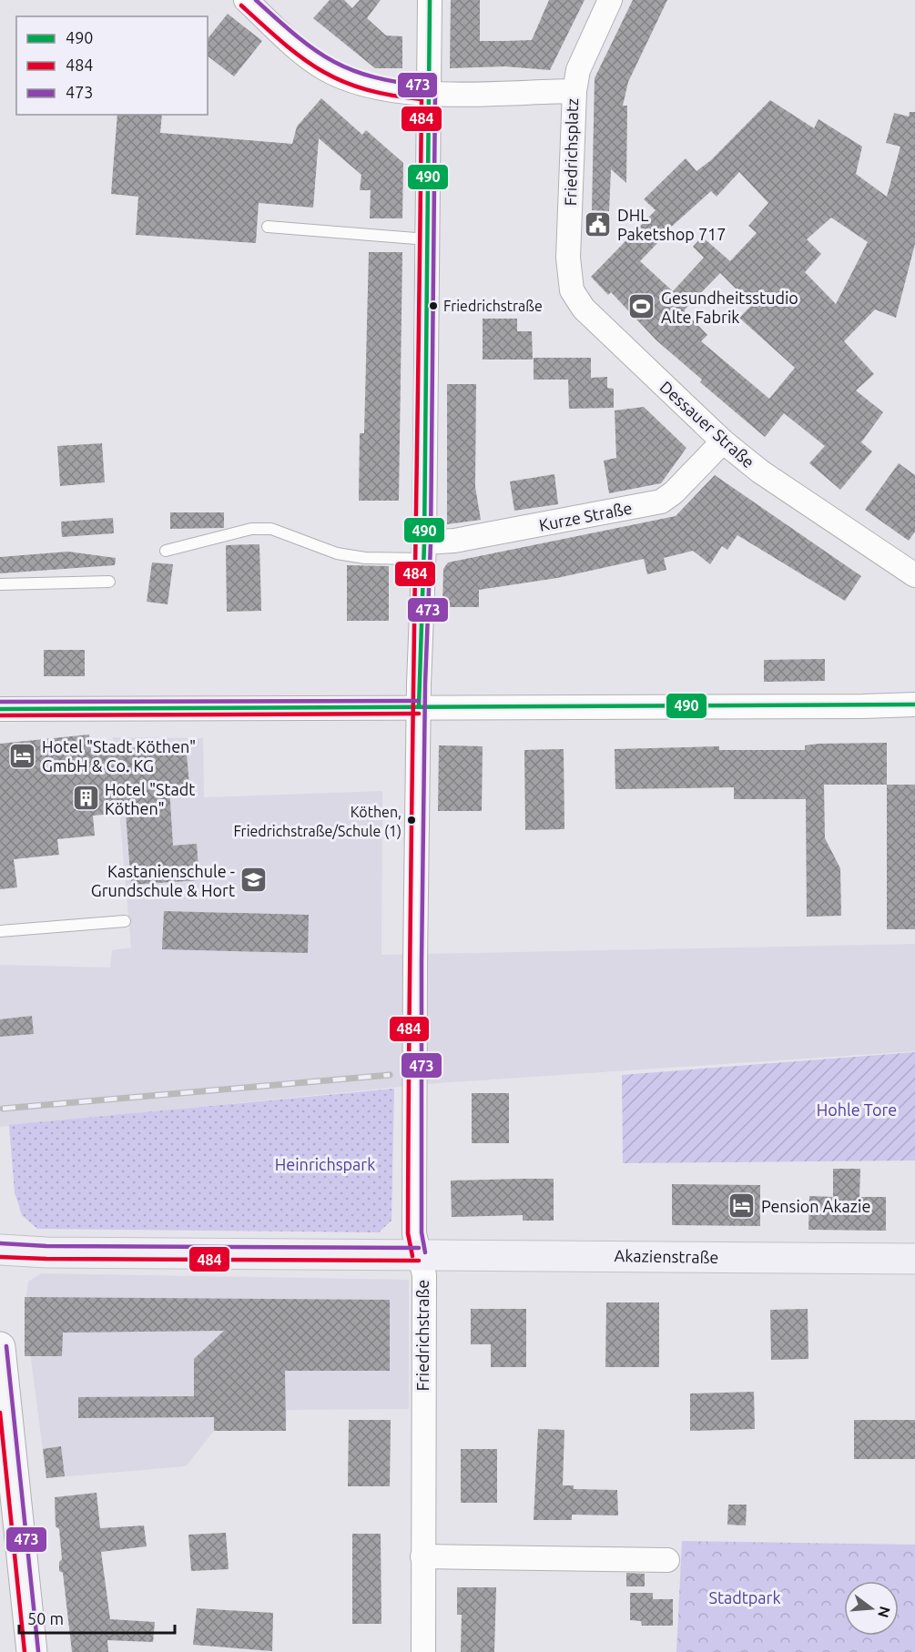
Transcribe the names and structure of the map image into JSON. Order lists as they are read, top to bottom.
{
  "streets": {
    "main road": ["Akazienstraße"],
    "street": [
      "Friedrichsplatz",
      "Dessauer Straße",
      "Kurze Straße",
      "Friedrichstraße"
    ]
  },
  "crossings": [
    ["Friedrichsplatz", "Dessauer Straße"],
    ["Friedrichsplatz", "Friedrichstraße"],
    ["Dessauer Straße", "Kurze Straße"],
    ["Kurze Straße", "Friedrichstraße"],
    ["Akazienstraße", "Friedrichstraße"]
  ],
  "parks": ["Hohle Tore", "Heinrichspark", "Stadtpark"],
  "places": {
    "public building": ["DHL Paketshop 717"],
    "other": ["Friedrichstraße", "Köthen, Friedrichstraße/Schule (1)"],
    "sports": ["Gesundheitsstudio Alte Fabrik"],
    "hotel": ["Hotel \"Stadt Köthen\" GmbH & Co. KG", "Pension Akazie"],
    "building": ["Hotel \"Stadt Köthen\""],
    "school or university": ["Kastanienschule - Grundschule & Hort"]
  },
  "lines": ["transit line 490", "transit line 473", "transit line 484"],
  "legend": ["490", "484", "473"],
  "scale_bar": "50 m",
  "north": "right"
}
